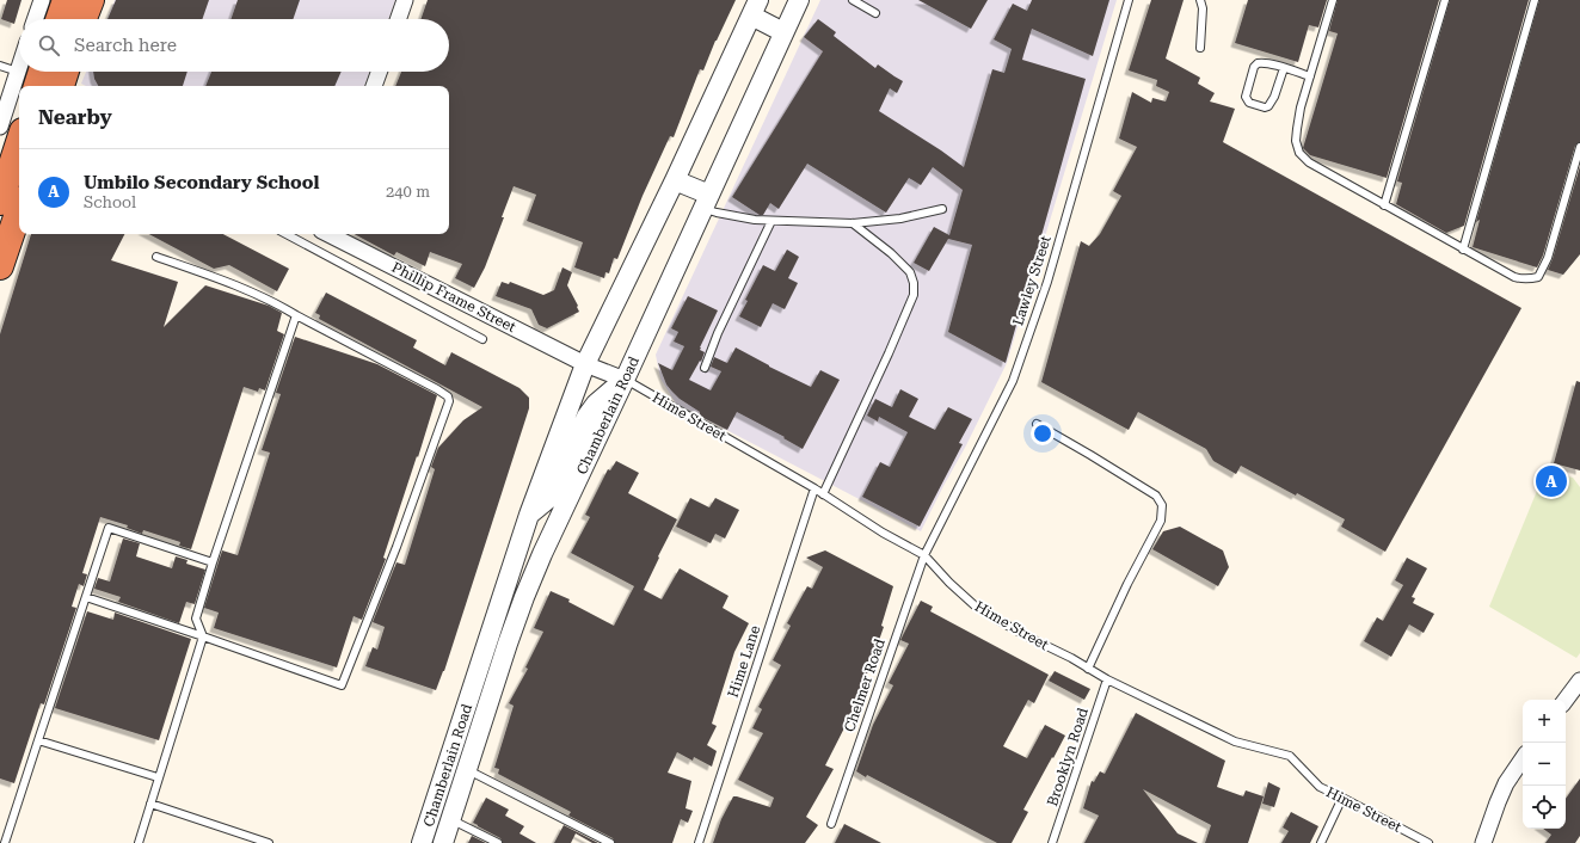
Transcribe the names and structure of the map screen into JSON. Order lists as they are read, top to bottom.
{
  "streets": {
    "street": ["Phillip Frame Street", "Chamberlain Road", "Hime Street"],
    "lane": [
      "Lawley Street",
      "Hime Lane",
      "Chelmer Road",
      "Brooklyn Road"
    ]
  },
  "crossings": [
    ["Lawley Street", "Hime Street"],
    ["Lawley Street", "Chelmer Road"],
    ["Phillip Frame Street", "Chamberlain Road"],
    ["Phillip Frame Street", "Hime Street"],
    ["Chamberlain Road", "Hime Street"],
    ["Hime Street", "Hime Lane"],
    ["Hime Street", "Chelmer Road"],
    ["Hime Street", "Brooklyn Road"]
  ],
  "page": {
    "search": "Search here",
    "heading": "Nearby",
    "list": [
      {
        "mark": "A",
        "name": "Umbilo Secondary School",
        "note": "School",
        "value": "240 m"
      }
    ],
    "pins": "A",
    "map_buttons": ["+", "−"]
  }
}
